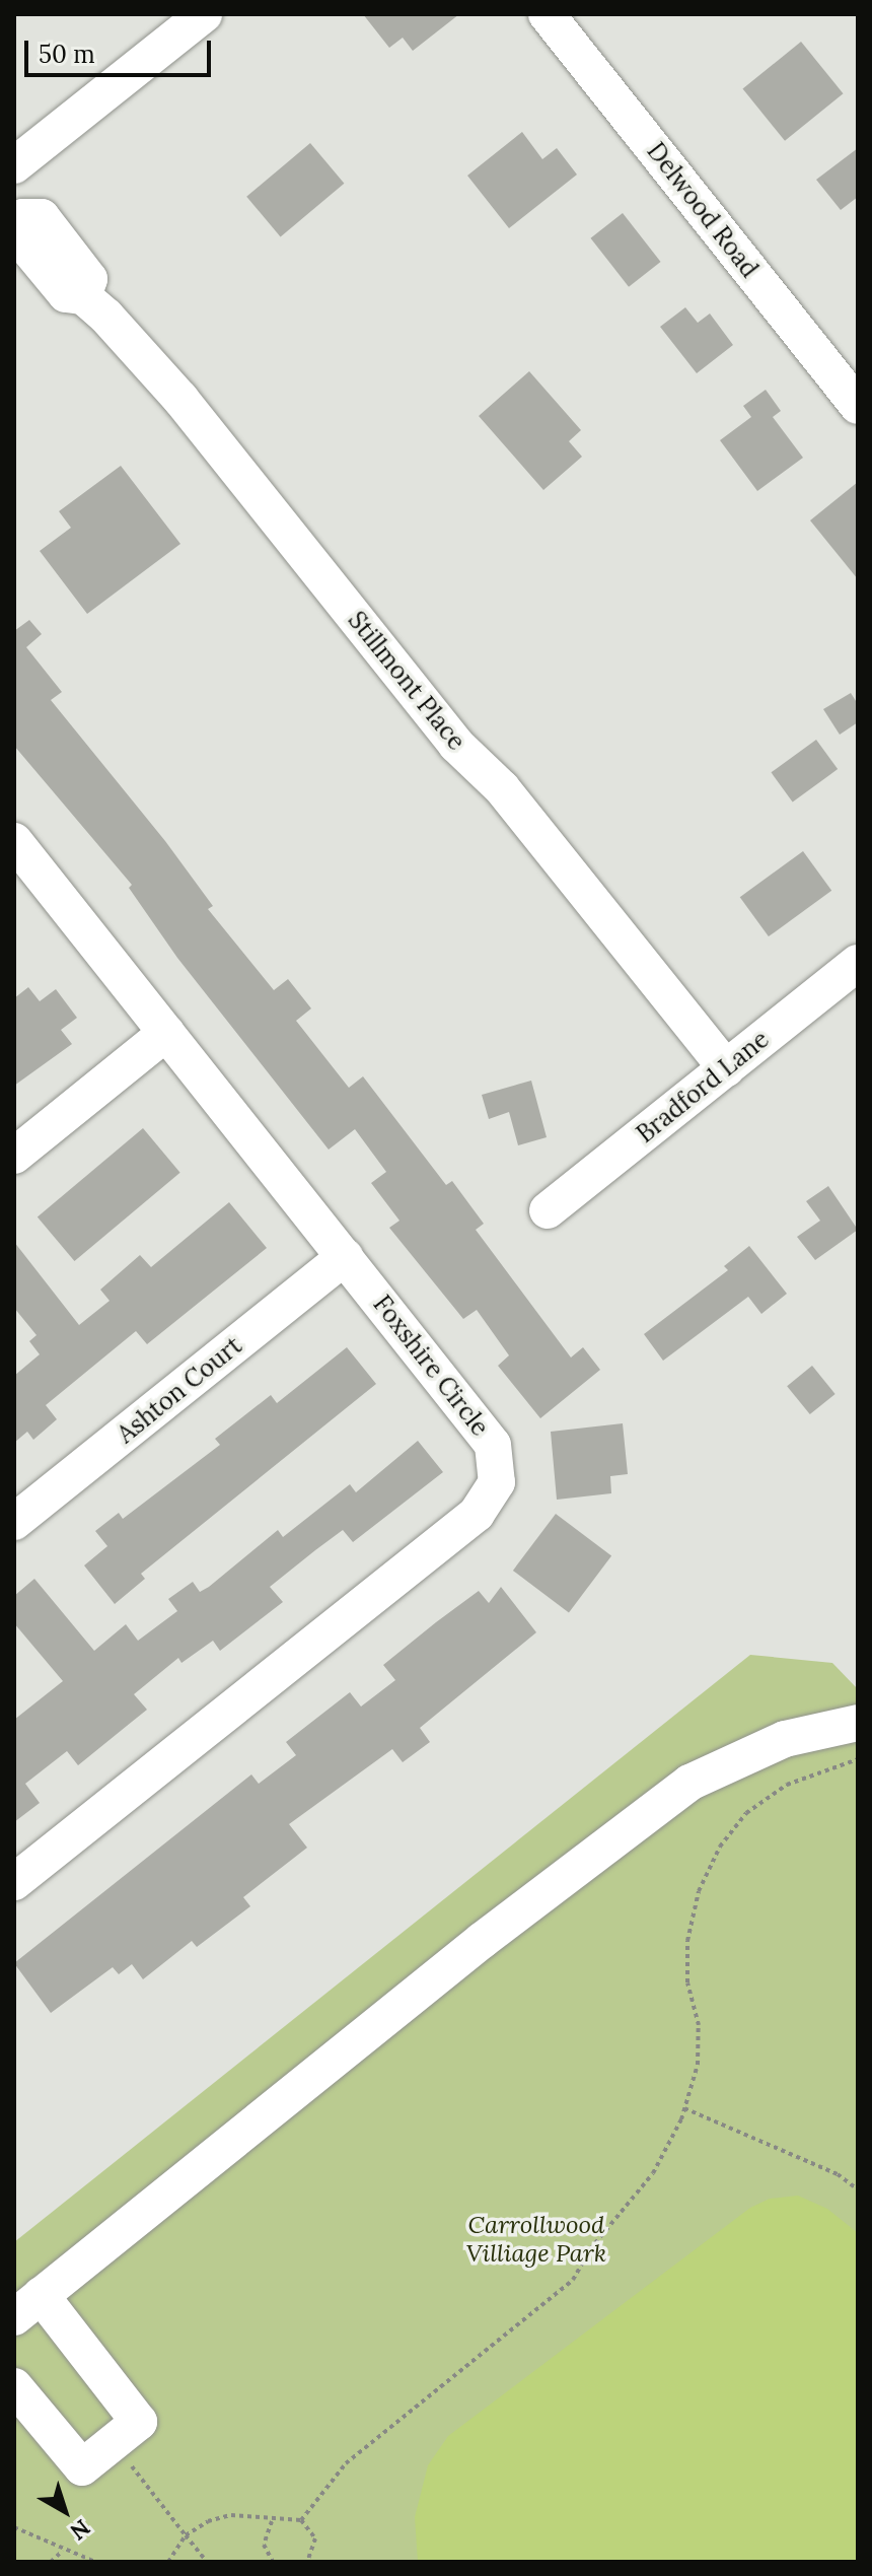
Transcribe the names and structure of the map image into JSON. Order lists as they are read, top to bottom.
{
  "streets": {
    "street": [
      "Delwood Road",
      "Stillmont Place",
      "Bradford Lane",
      "Foxshire Circle",
      "Ashton Court"
    ]
  },
  "crossings": [
    ["Stillmont Place", "Bradford Lane"],
    ["Foxshire Circle", "Ashton Court"]
  ],
  "parks": ["Carrollwood Villiage Park"],
  "scale_bar": "50 m",
  "north": "bottom right"
}
